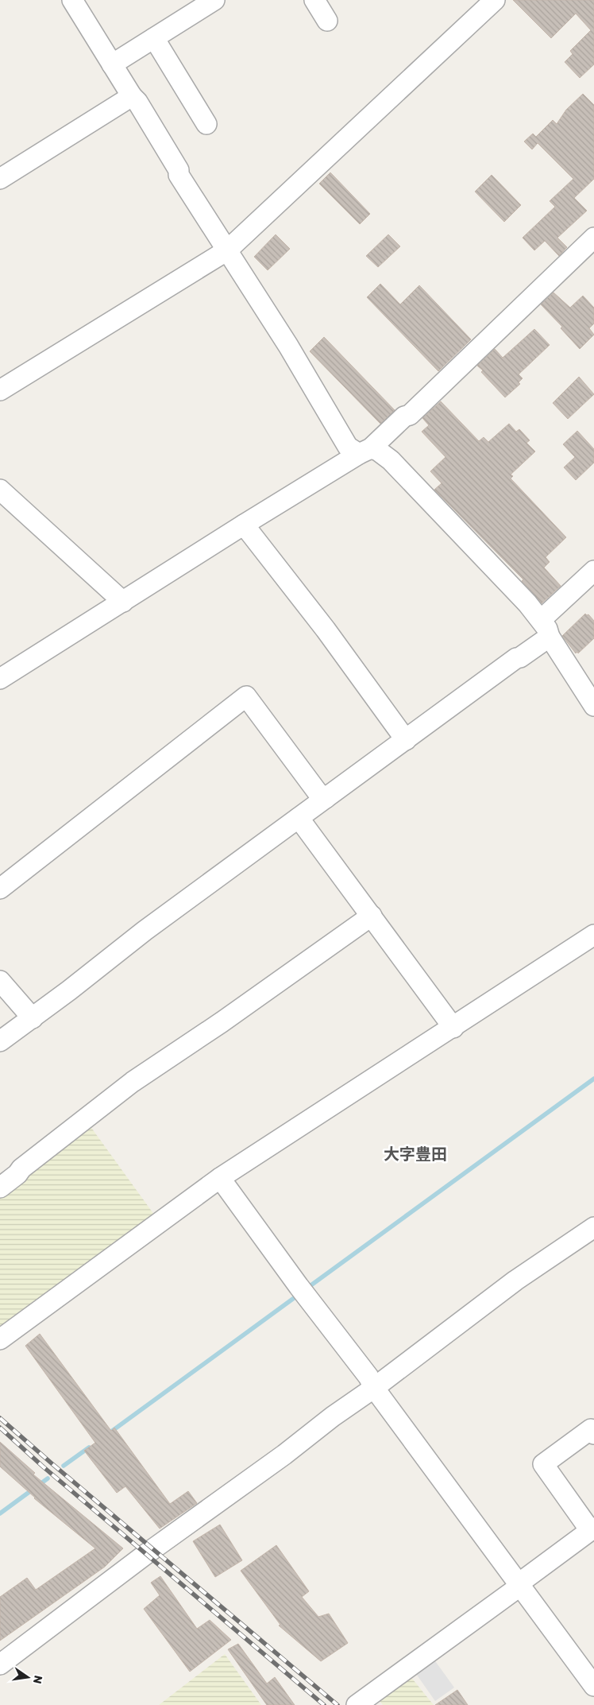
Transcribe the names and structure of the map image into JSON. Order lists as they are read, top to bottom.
{
  "districts": ["大字豊田"],
  "north": "right"
}
